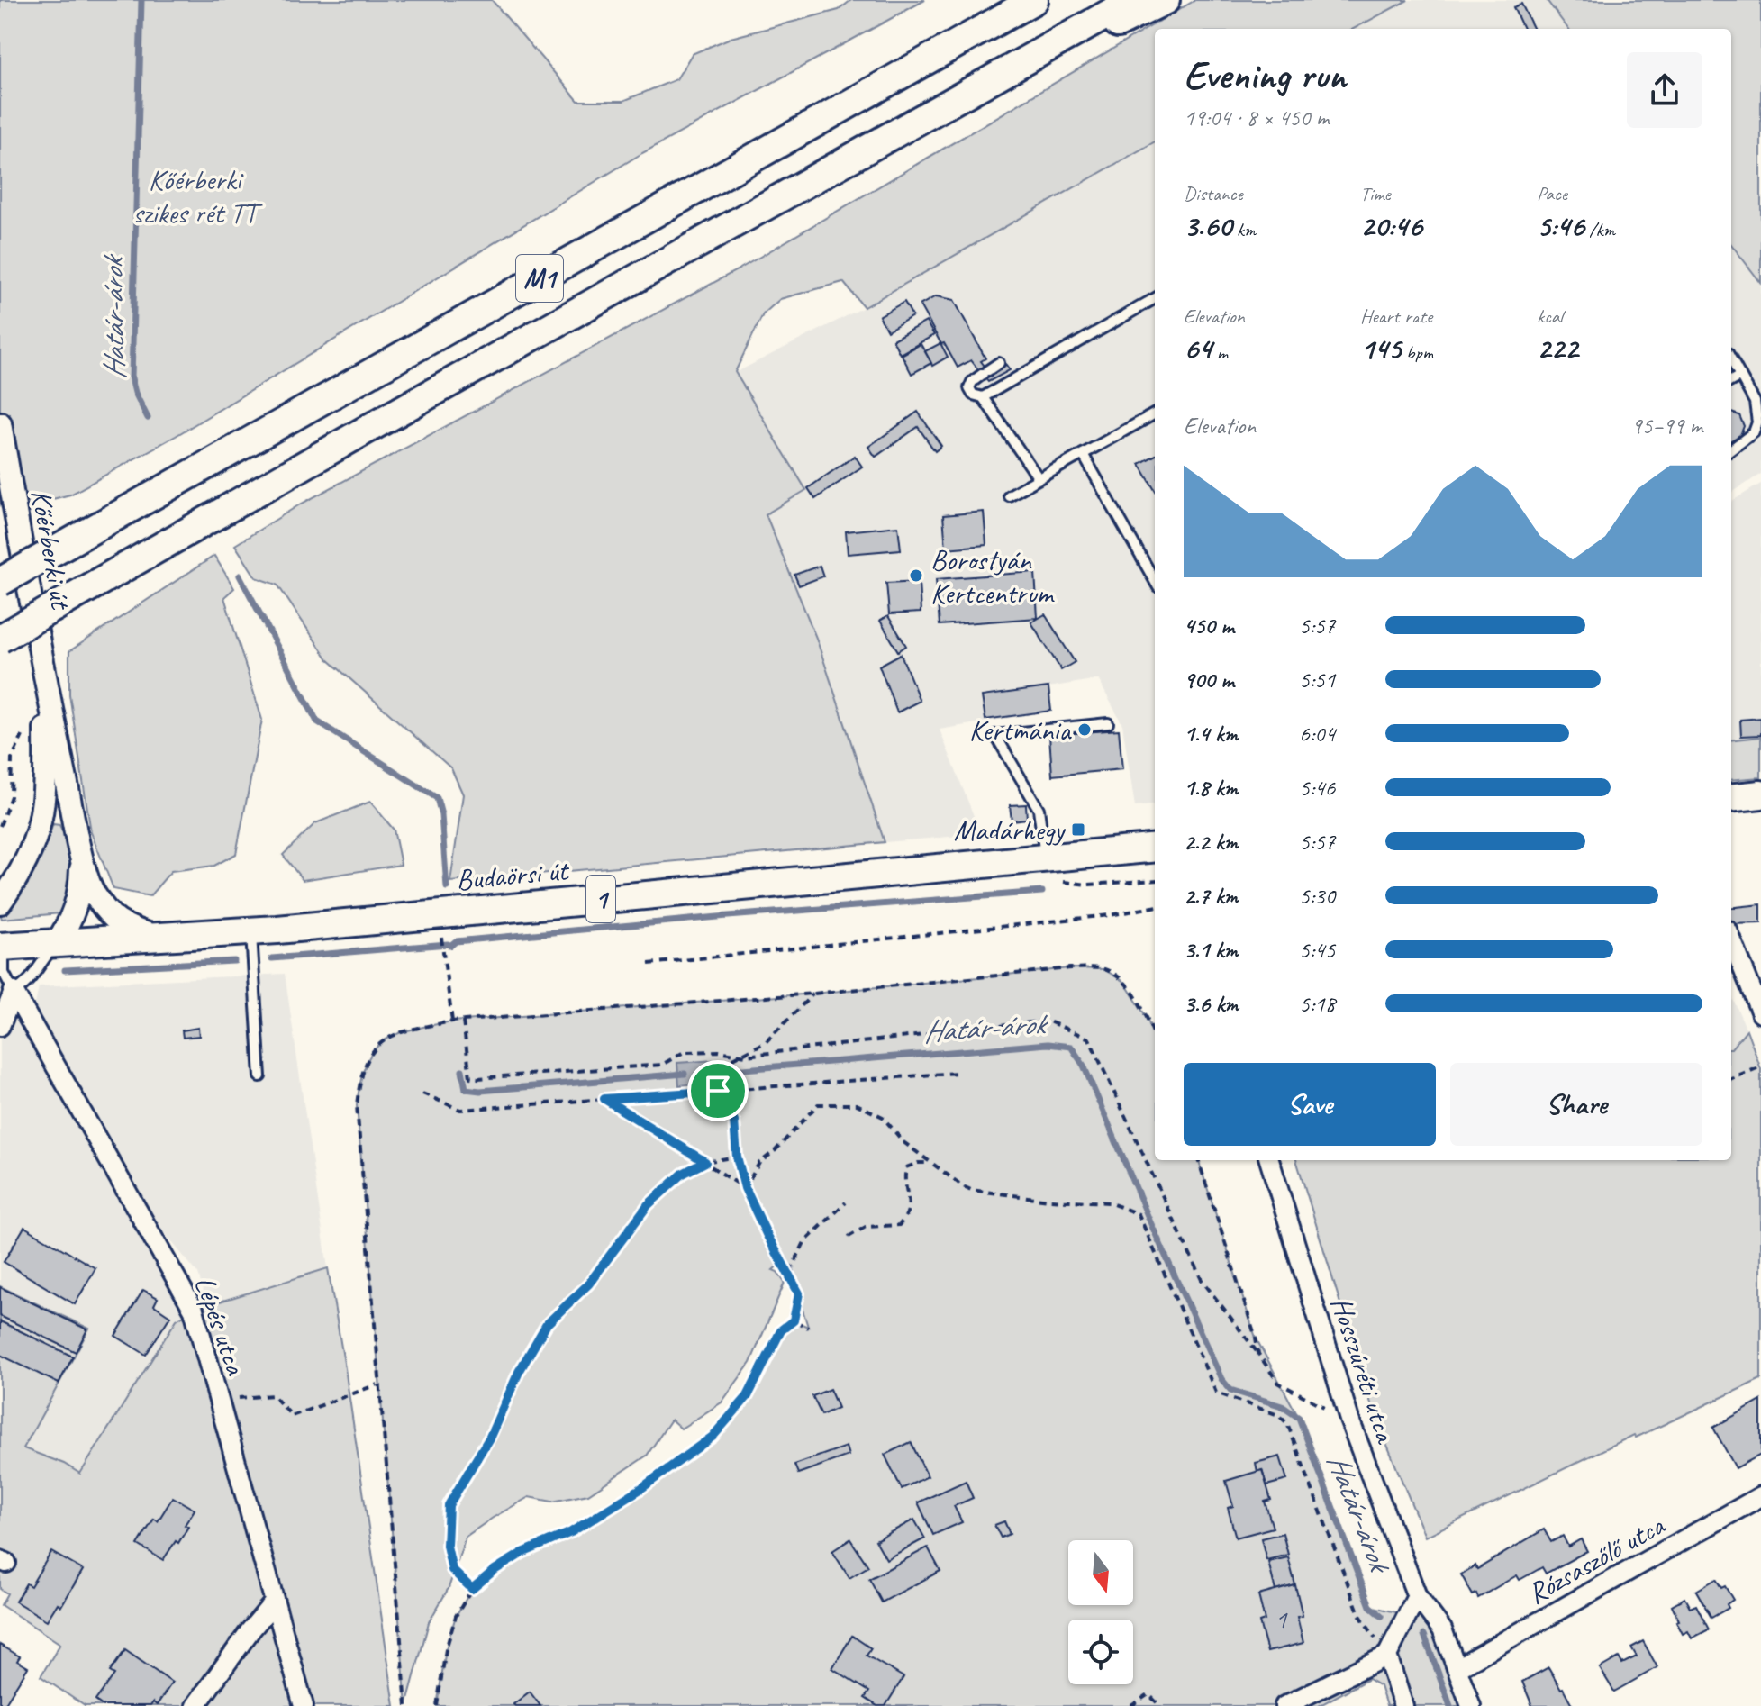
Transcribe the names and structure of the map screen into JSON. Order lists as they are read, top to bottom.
{
  "streets": {
    "main road": ["M1", "Budaörsi út", "1"],
    "street": [
      "Kőérberki út",
      "Lépés utca",
      "Hosszúréti utca",
      "Rózsaszőlő utca"
    ]
  },
  "crossings": [
    ["Kőérberki út", "Budaörsi út"],
    ["Hosszúréti utca", "Rózsaszőlő utca"]
  ],
  "water": ["Határ-árok"],
  "parks": ["Kőérberki szikes rét TT"],
  "places": {
    "other": ["Borostyán Kertcentrum", "Kertmánia"],
    "transit": ["Madárhegy"]
  },
  "house_numbers": ["1"],
  "north": "bottom",
  "page": {
    "heading": ["Evening run", "19:04 · 8 × 450 m"],
    "stats": [
      ["Distance", "3.60 km"],
      ["Time", "20:46"],
      ["Pace", "5:46 /km"],
      ["Elevation", "64 m"],
      ["Heart rate", "145 bpm"],
      ["kcal", "222"]
    ],
    "chart": ["Elevation", "95–99 m"],
    "list": [
      {
        "name": "450 m",
        "note": "5:57"
      },
      {
        "name": "900 m",
        "note": "5:51"
      },
      {
        "name": "1.4 km",
        "note": "6:04"
      },
      {
        "name": "1.8 km",
        "note": "5:46"
      },
      {
        "name": "2.2 km",
        "note": "5:57"
      },
      {
        "name": "2.7 km",
        "note": "5:30"
      },
      {
        "name": "3.1 km",
        "note": "5:45"
      },
      {
        "name": "3.6 km",
        "note": "5:18"
      }
    ],
    "buttons": ["Save", "Share"]
  }
}
